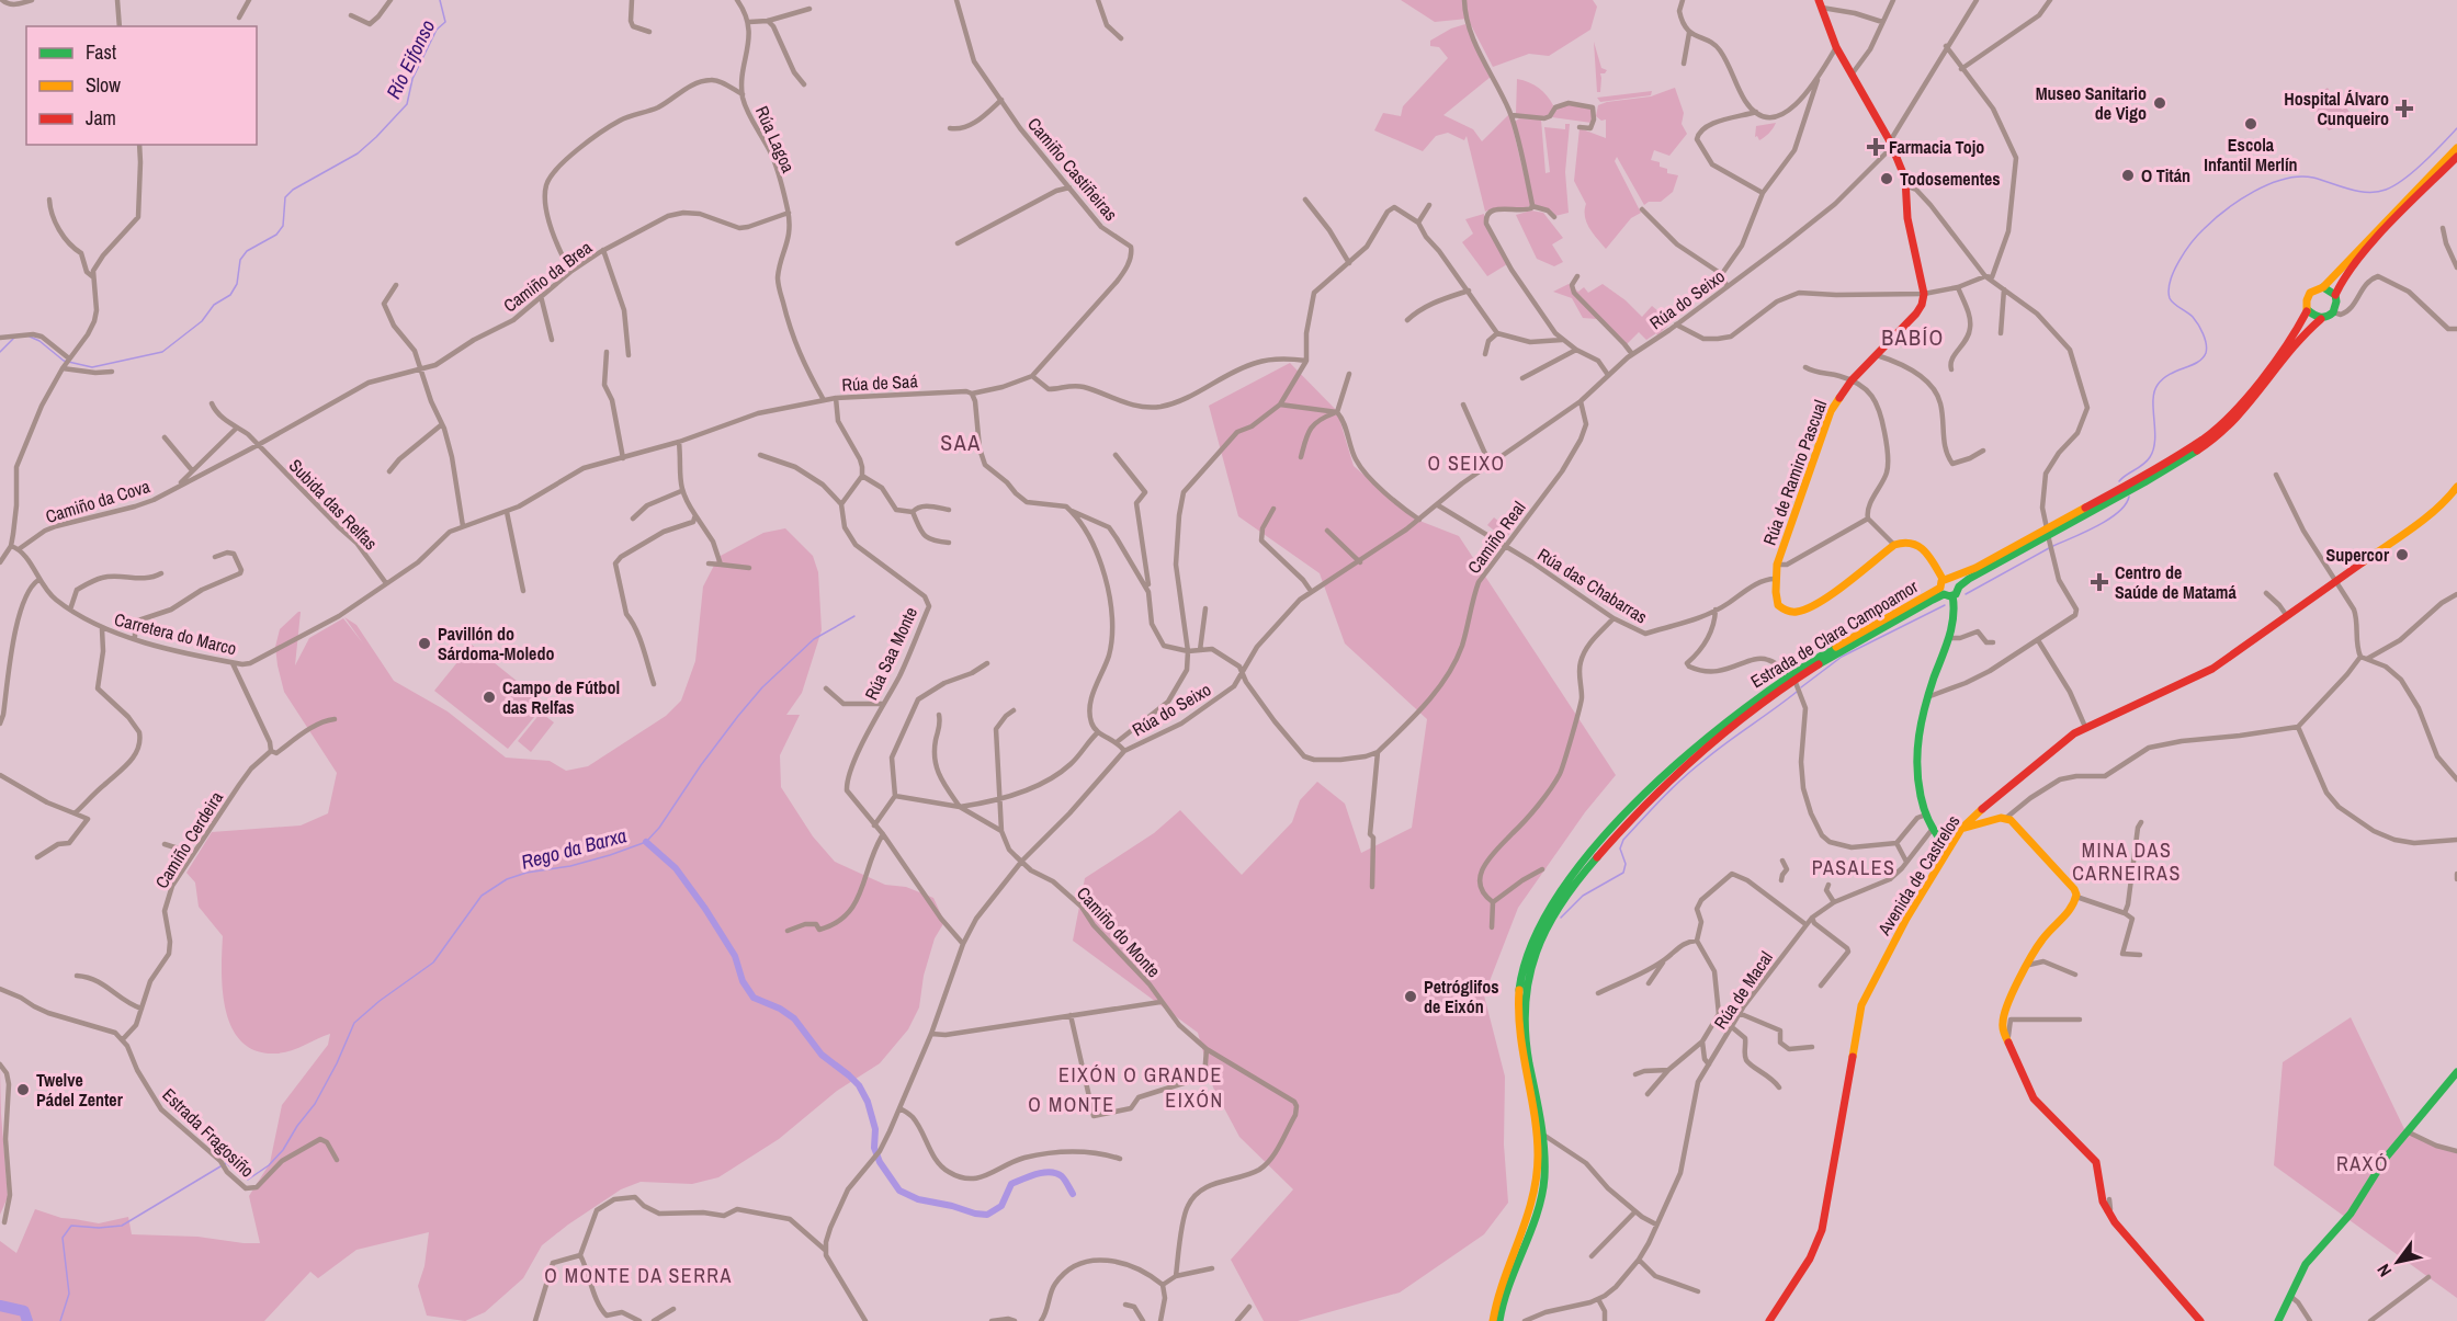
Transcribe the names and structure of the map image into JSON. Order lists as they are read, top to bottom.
{
  "streets": {
    "main road": ["Rúa de Ramiro Pascual", "Estrada de Clara Campoamor", "Avenida de Castrelos"],
    "street": [
      "Rúa Lagoa",
      "Camiño Castiñeiras",
      "Camiño da Brea",
      "Rúa do Seixo",
      "Rúa de Saá",
      "Camiño da Cova",
      "Subida das Relfas",
      "Camiño Real",
      "Rúa das Chabarras",
      "Carretera do Marco",
      "Rúa Saa Monte",
      "Camiño Cerdeira",
      "Camiño do Monte",
      "Rúa de Macal",
      "Estrada Fragosiño"
    ]
  },
  "crossings": [
    ["Rúa Lagoa", "Camiño da Brea"],
    ["Rúa Lagoa", "Rúa de Saá"],
    ["Camiño Castiñeiras", "Rúa de Saá"],
    ["Camiño da Brea", "Camiño da Cova"],
    ["Camiño da Brea", "Subida das Relfas"],
    ["Rúa do Seixo", "Camiño Real"],
    ["Rúa do Seixo", "Rúa das Chabarras"],
    ["Rúa do Seixo", "Rúa Saa Monte"],
    ["Rúa do Seixo", "Camiño do Monte"],
    ["Rúa de Saá", "Subida das Relfas"],
    ["Rúa de Saá", "Carretera do Marco"],
    ["Rúa de Ramiro Pascual", "Rúa das Chabarras"],
    ["Camiño da Cova", "Subida das Relfas"],
    ["Camiño da Cova", "Carretera do Marco"],
    ["Subida das Relfas", "Carretera do Marco"],
    ["Camiño Real", "Rúa das Chabarras"],
    ["Camiño Cerdeira", "Estrada Fragosiño"]
  ],
  "districts": [
    "BABÍO",
    "SAA",
    "O SEIXO",
    "MINA DAS CARNEIRAS",
    "PASALES",
    "EIXÓN O GRANDE",
    "EIXÓN",
    "O MONTE",
    "RAXÓ",
    "O MONTE DA SERRA"
  ],
  "water": ["Río Eifonso", "Rego da Barxa"],
  "places": {
    "other": [
      "Museo Sanitario de Vigo",
      "Escola Infantil Merlín",
      "O Titán",
      "Todosementes",
      "Supercor",
      "Pavillón do Sárdoma-Moledo",
      "Campo de Fútbol das Relfas",
      "Petróglifos de Eixón",
      "Twelve Pádel Zenter"
    ],
    "health": ["Hospital Álvaro Cunqueiro", "Farmacia Tojo", "Centro de Saúde de Matamá"]
  },
  "legend": ["Fast", "Slow", "Jam"],
  "north": "bottom left"
}
